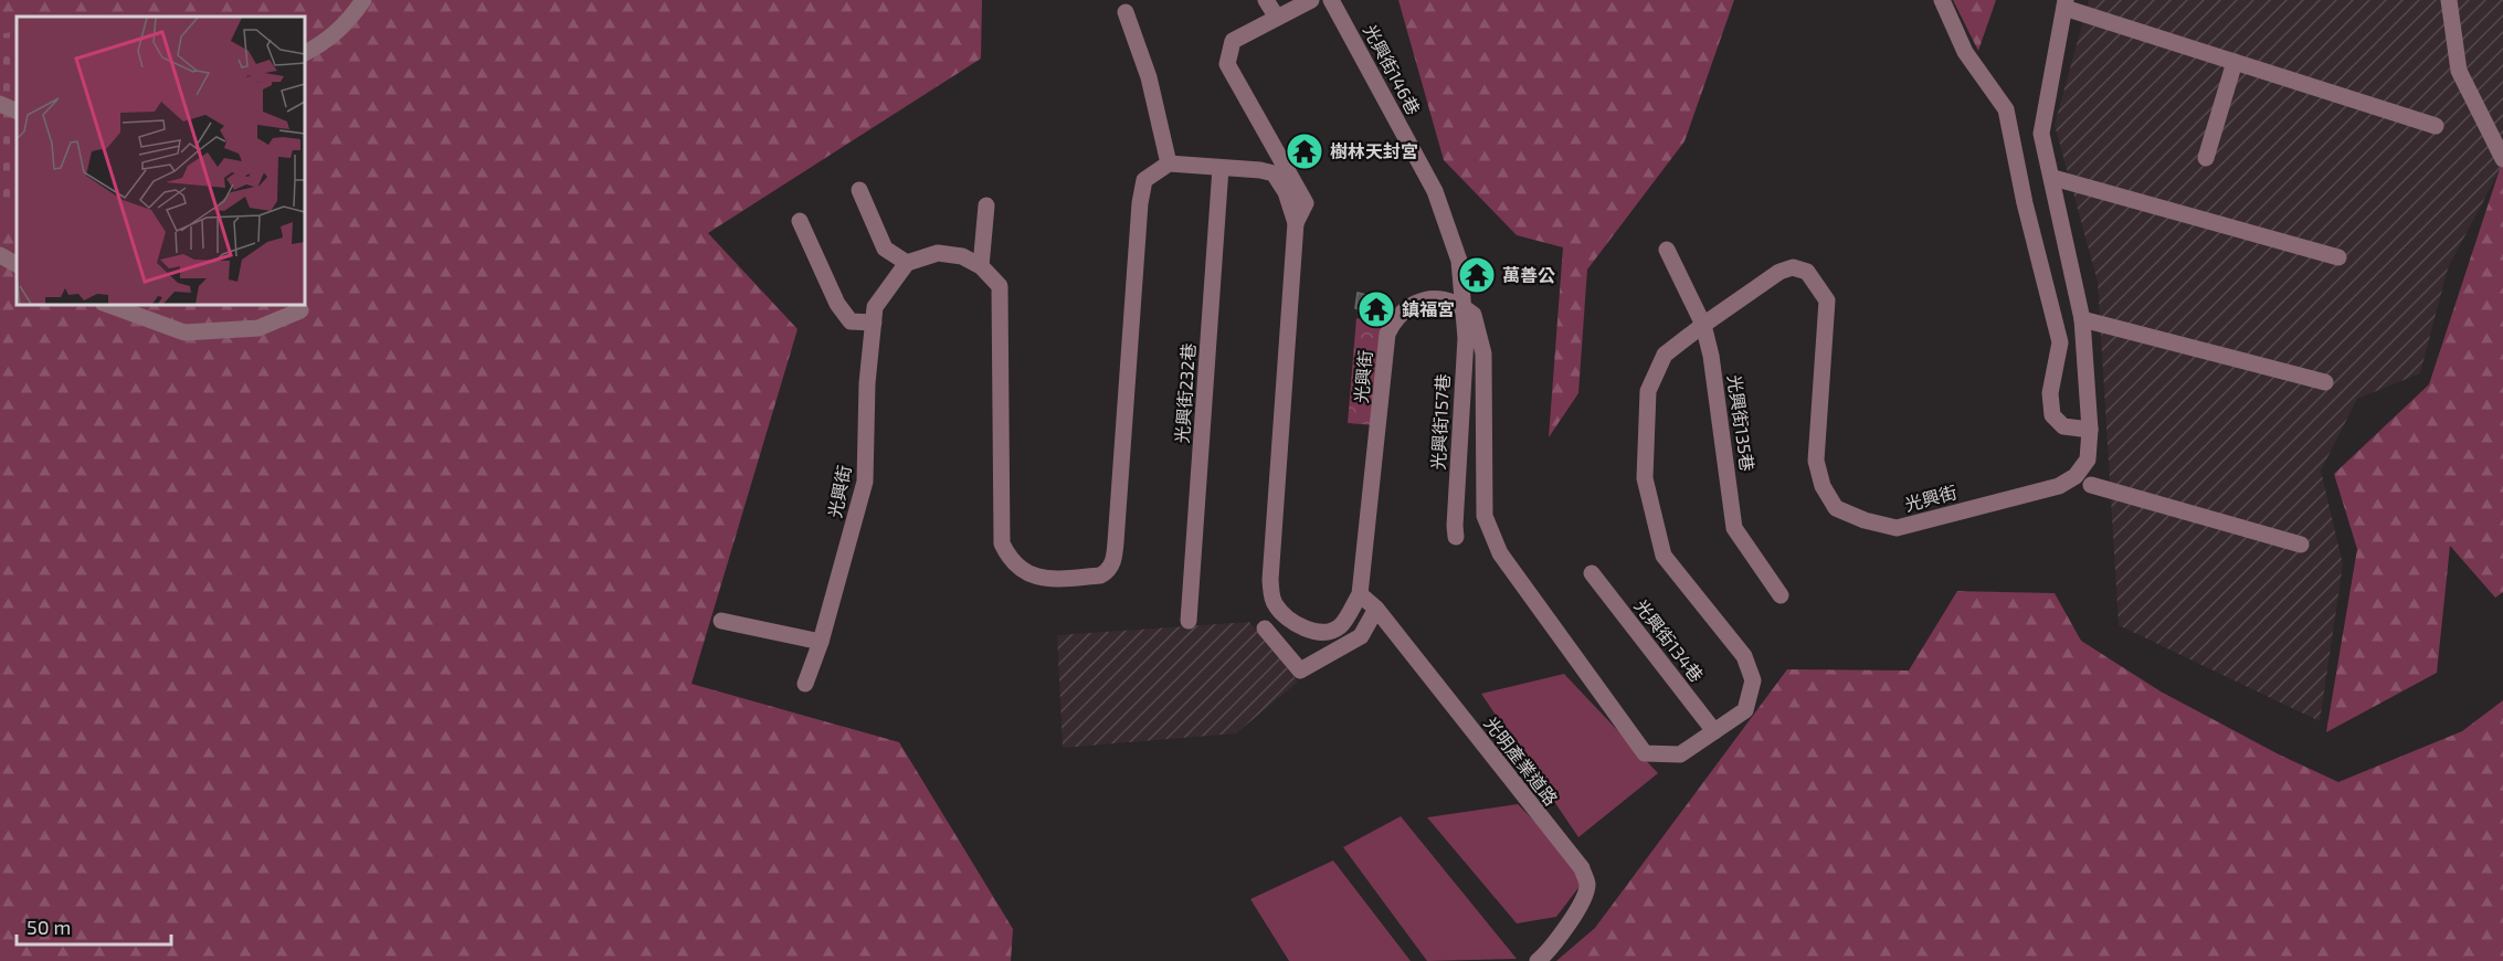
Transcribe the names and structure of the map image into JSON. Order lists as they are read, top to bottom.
{
  "streets": {
    "street": [
      "光興街146巷",
      "光興街",
      "光興街232巷",
      "光興街157巷",
      "光興街135巷",
      "光興街134巷",
      "光明產業道路"
    ]
  },
  "crossings": [
    ["光興街146巷", "光興街"],
    ["光興街146巷", "光興街157巷"],
    ["光興街", "光興街232巷"],
    ["光興街", "光興街157巷"],
    ["光興街", "光興街135巷"],
    ["光興街", "光興街134巷"],
    ["光興街", "光明產業道路"]
  ],
  "places": {
    "temple": ["樹林天封宮", "萬善公", "鎮福宮"]
  },
  "scale_bar": "50 m"
}
